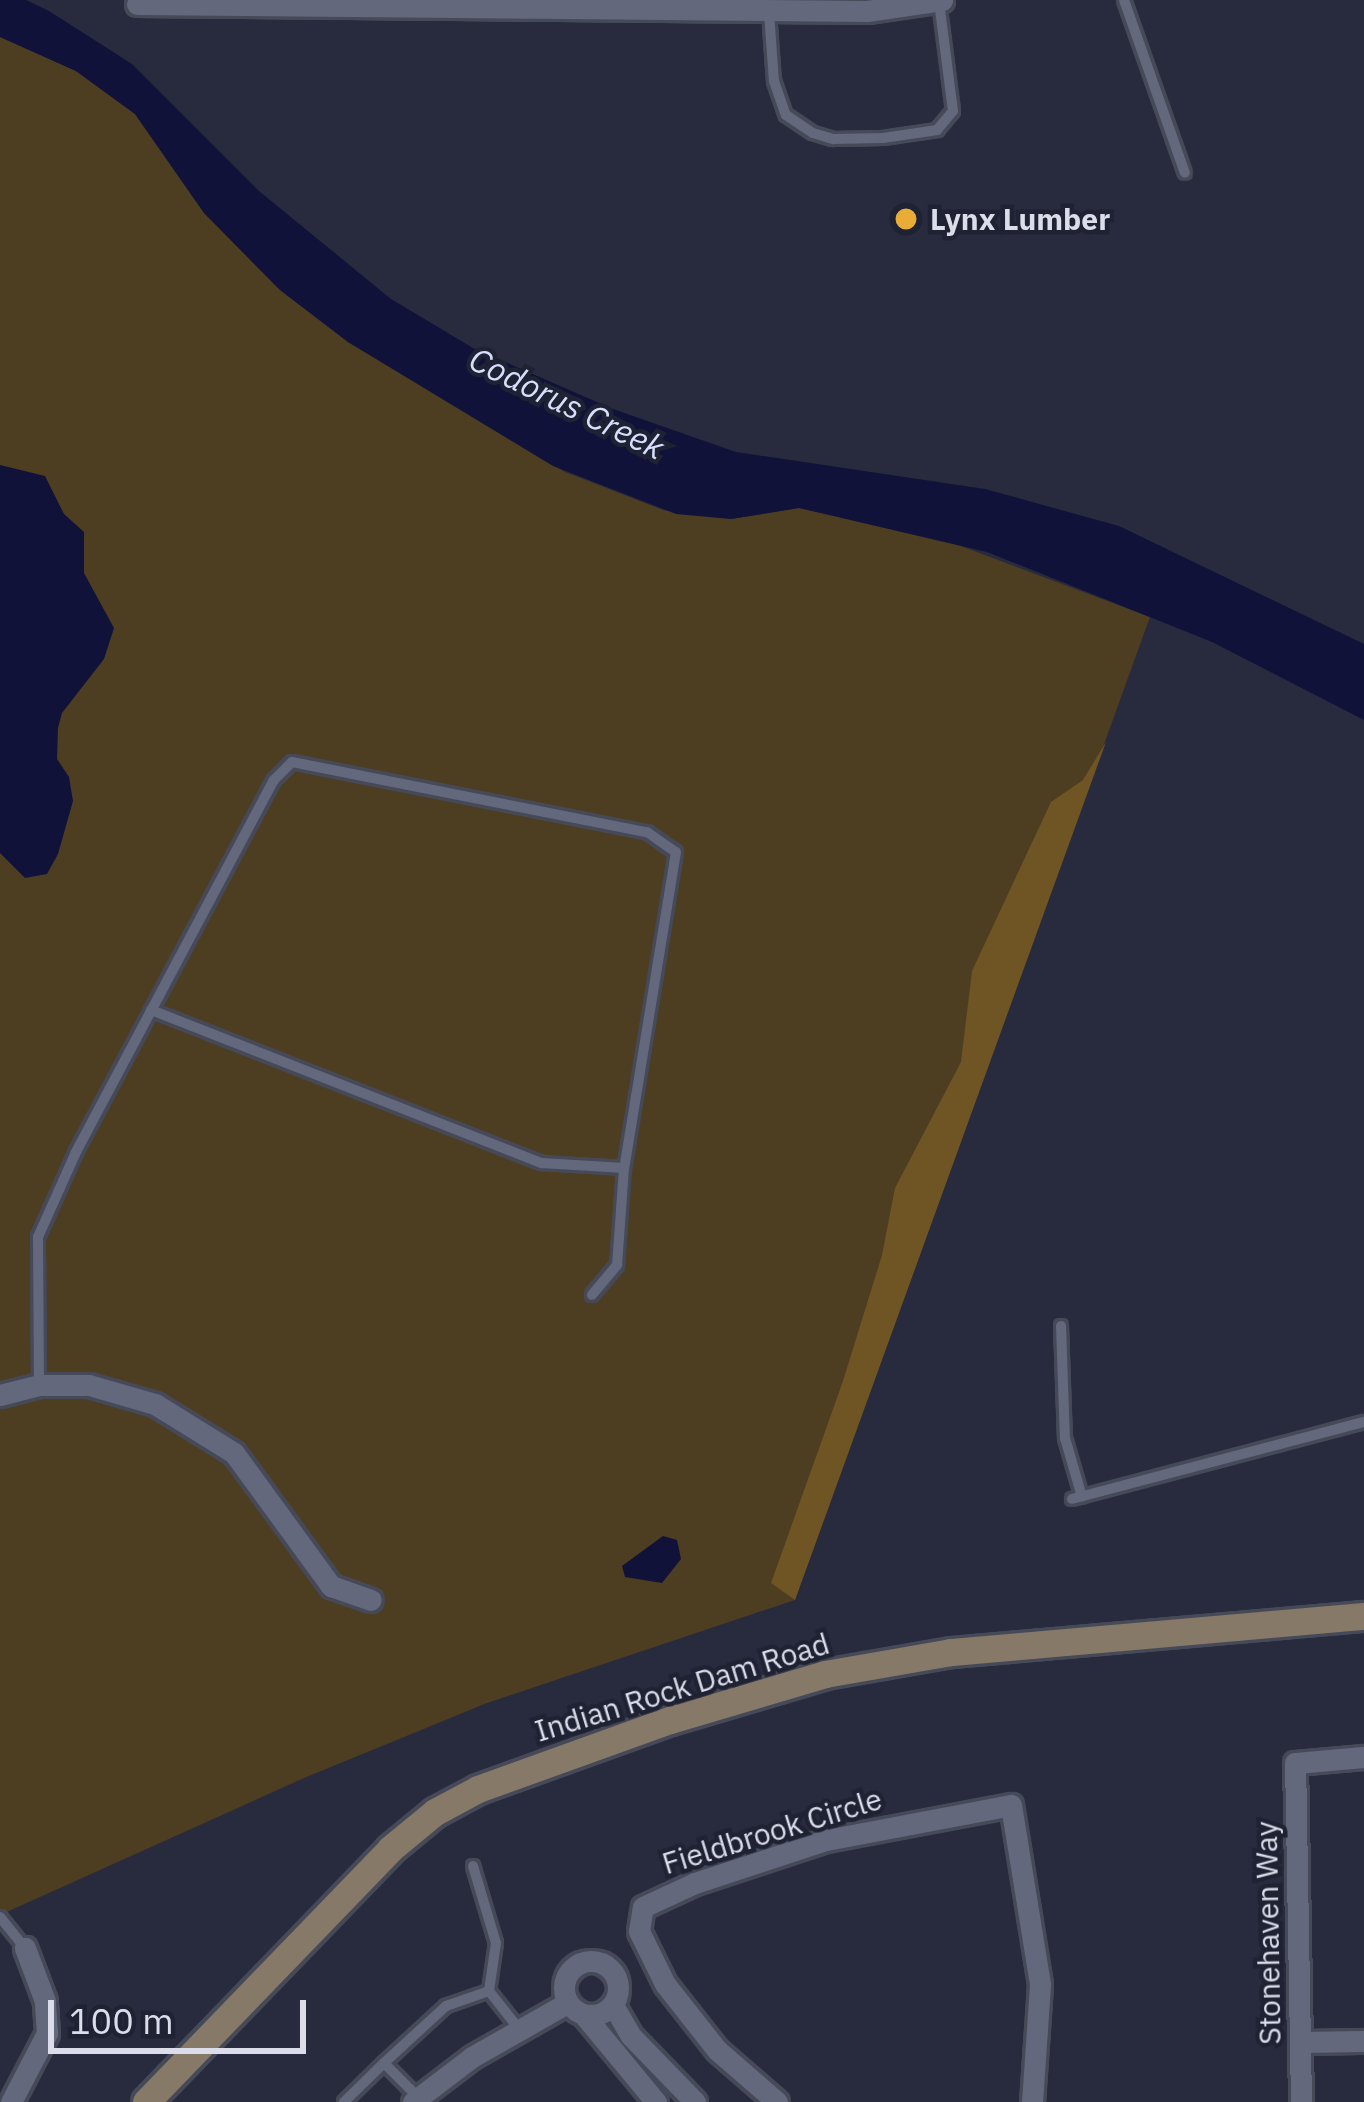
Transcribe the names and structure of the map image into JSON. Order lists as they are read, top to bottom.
{
  "streets": {
    "street": ["Indian Rock Dam Road", "Fieldbrook Circle", "Stonehaven Way"]
  },
  "water": ["Codorus Creek"],
  "places": ["Lynx Lumber"],
  "scale_bar": "100 m"
}
